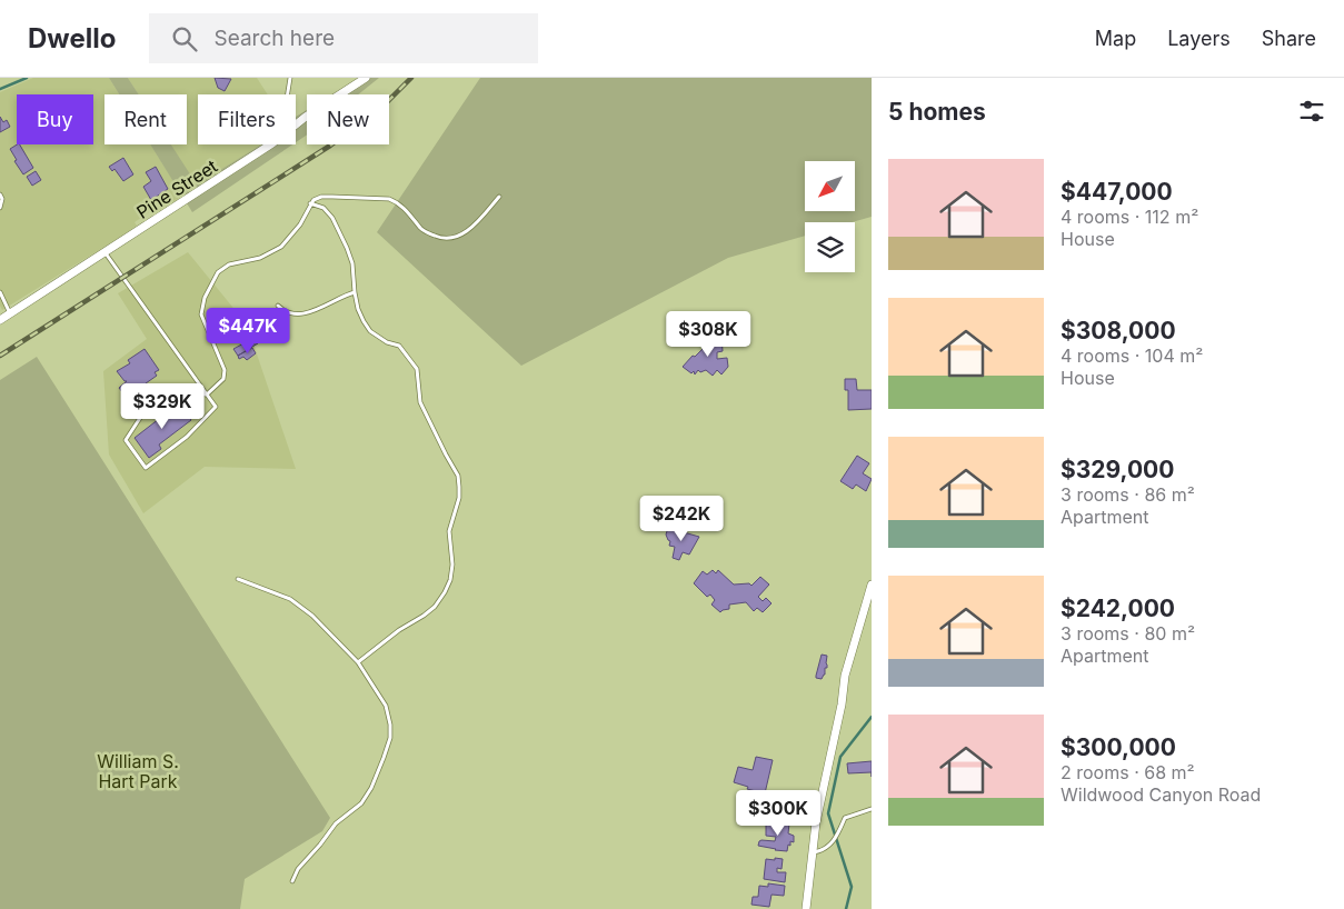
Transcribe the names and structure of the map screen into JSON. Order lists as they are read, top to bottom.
{
  "streets": {
    "street": ["Pine Street"]
  },
  "parks": ["William S. Hart Park"],
  "north": "bottom left",
  "page": {
    "header": "Dwello",
    "search": "Search here",
    "nav": ["Map", "Layers", "Share"],
    "heading": "5 homes",
    "chip": [
      "Buy",
      "Rent",
      "Filters",
      "New"
    ],
    "list": [
      {
        "name": "$447,000",
        "note": "4 rooms · 112 m² · House"
      },
      {
        "name": "$308,000",
        "note": "4 rooms · 104 m² · House"
      },
      {
        "name": "$329,000",
        "note": "3 rooms · 86 m² · Apartment"
      },
      {
        "name": "$242,000",
        "note": "3 rooms · 80 m² · Apartment"
      },
      {
        "name": "$300,000",
        "note": "2 rooms · 68 m² · Wildwood Canyon Road"
      }
    ],
    "price": [
      "$447K",
      "$308K",
      "$329K",
      "$242K",
      "$300K"
    ]
  }
}
